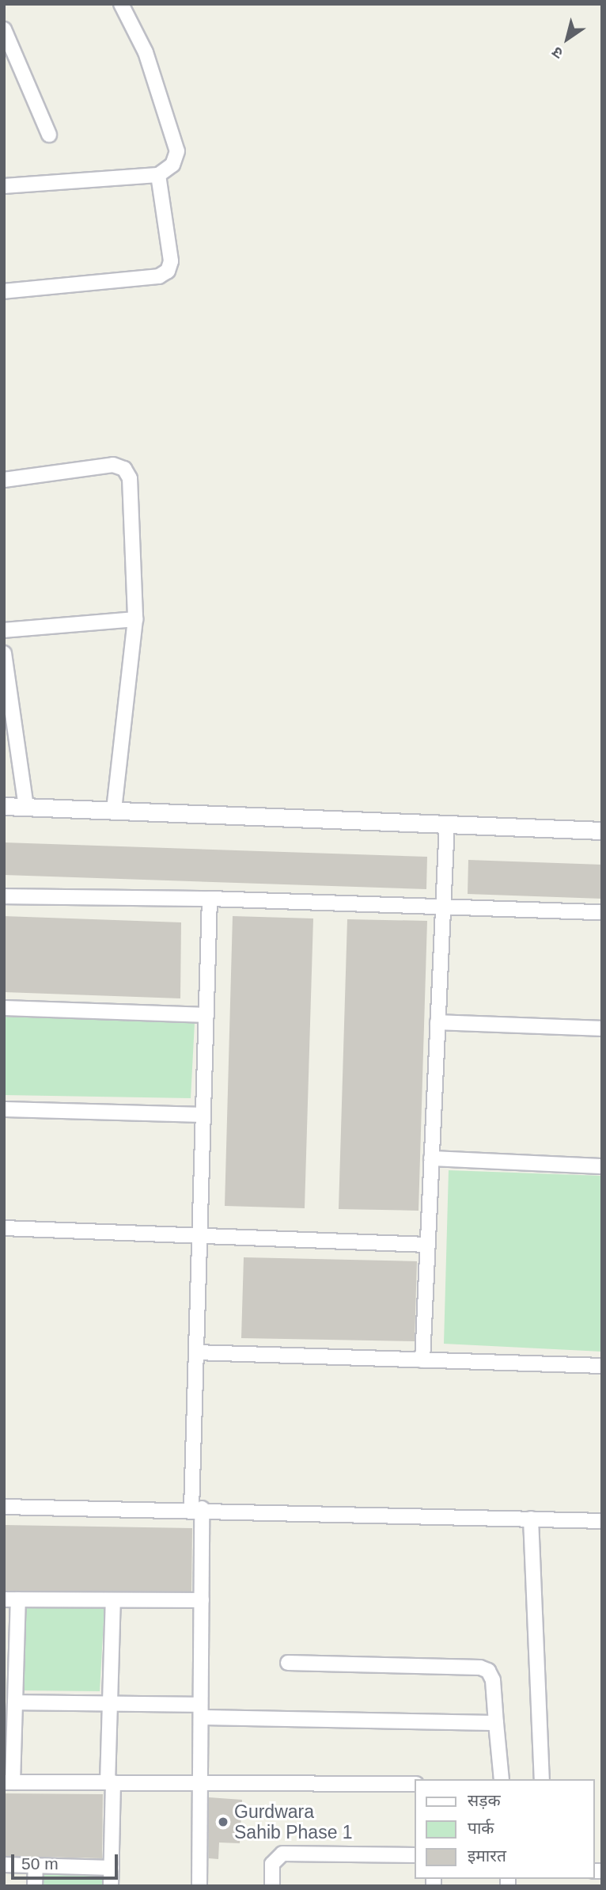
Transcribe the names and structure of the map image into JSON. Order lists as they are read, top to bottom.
{
  "places": ["Gurdwara Sahib Phase 1"],
  "legend": ["सड़क", "पार्क", "इमारत"],
  "scale_bar": "50 m",
  "north": "bottom left"
}
